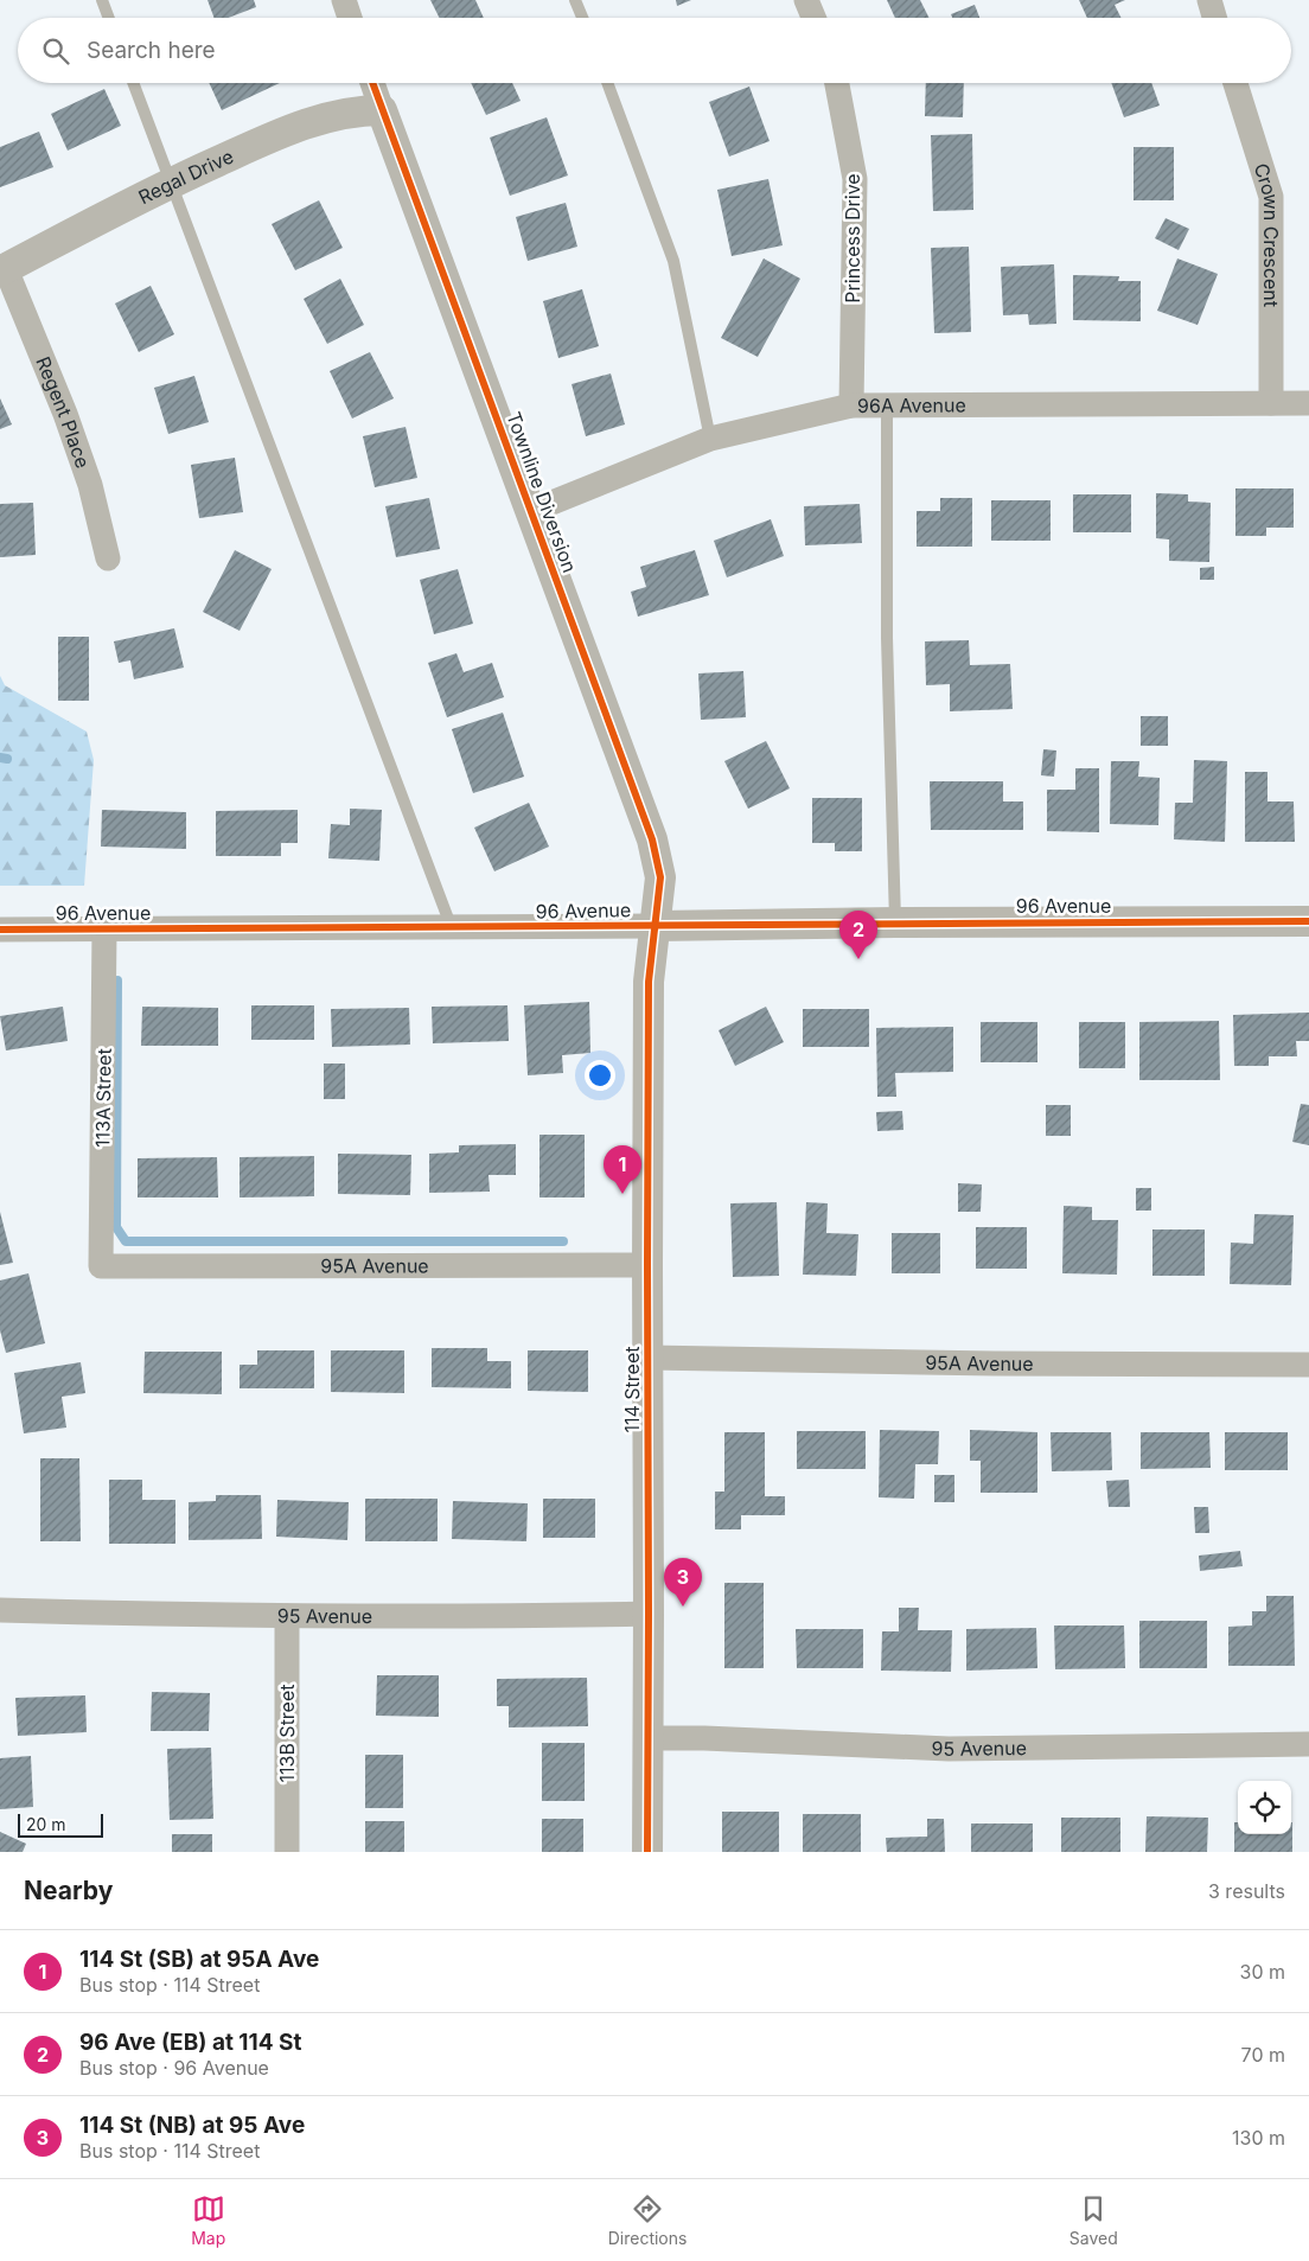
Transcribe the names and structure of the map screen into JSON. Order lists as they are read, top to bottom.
{
  "streets": {
    "street": [
      "Regal Drive",
      "Crown Crescent",
      "Princess Drive",
      "96A Avenue",
      "Regent Place",
      "Townline Diversion",
      "96 Avenue",
      "113A Street",
      "95A Avenue",
      "114 Street",
      "95 Avenue",
      "113B Street"
    ]
  },
  "crossings": [
    ["Regal Drive", "Regent Place"],
    ["Regal Drive", "Townline Diversion"],
    ["Crown Crescent", "96A Avenue"],
    ["Princess Drive", "96A Avenue"],
    ["96A Avenue", "Townline Diversion"],
    ["Townline Diversion", "96 Avenue"],
    ["Townline Diversion", "114 Street"],
    ["96 Avenue", "113A Street"],
    ["96 Avenue", "114 Street"],
    ["113A Street", "95A Avenue"],
    ["95A Avenue", "114 Street"],
    ["114 Street", "95 Avenue"],
    ["95 Avenue", "113B Street"]
  ],
  "scale_bar": "20 m",
  "page": {
    "search": "Search here",
    "pins": ["2", "1", "3"],
    "scale": "20 m",
    "heading": ["Nearby", "3 results"],
    "list": [
      {
        "mark": "1",
        "name": "114 St (SB) at 95A Ave",
        "note": "Bus stop · 114 Street",
        "value": "30 m"
      },
      {
        "mark": "2",
        "name": "96 Ave (EB) at 114 St",
        "note": "Bus stop · 96 Avenue",
        "value": "70 m"
      },
      {
        "mark": "3",
        "name": "114 St (NB) at 95 Ave",
        "note": "Bus stop · 114 Street",
        "value": "130 m"
      }
    ],
    "nav": ["Map", "Directions", "Saved"]
  }
}
